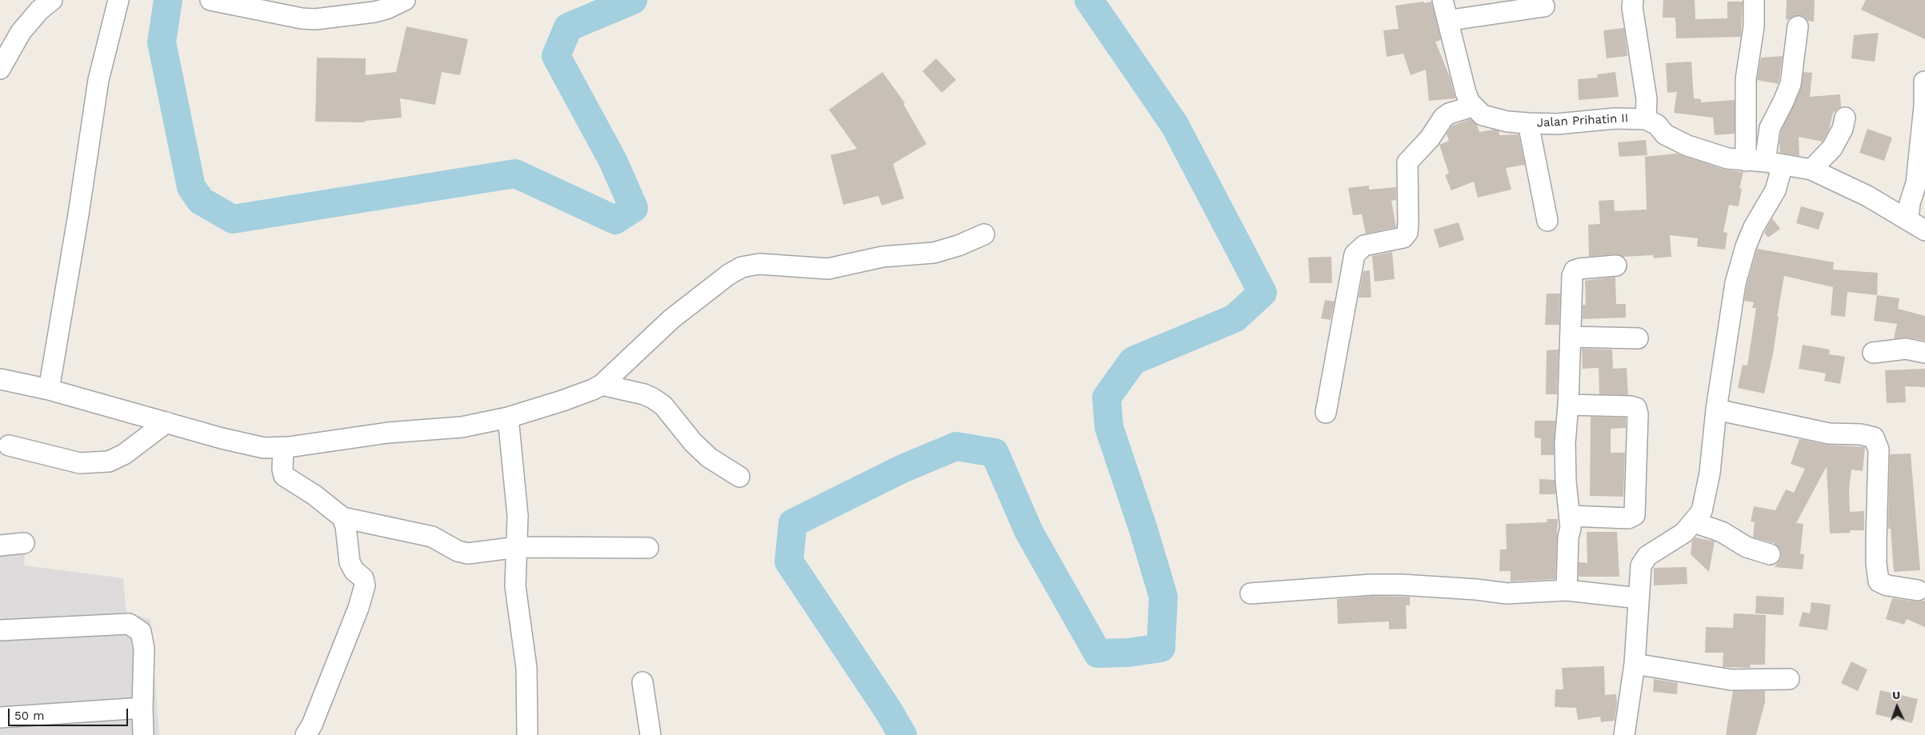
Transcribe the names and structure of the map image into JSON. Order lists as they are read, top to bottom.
{
  "streets": {
    "street": ["Jalan Prihatin II"]
  },
  "scale_bar": "50 m",
  "north": "top"
}
